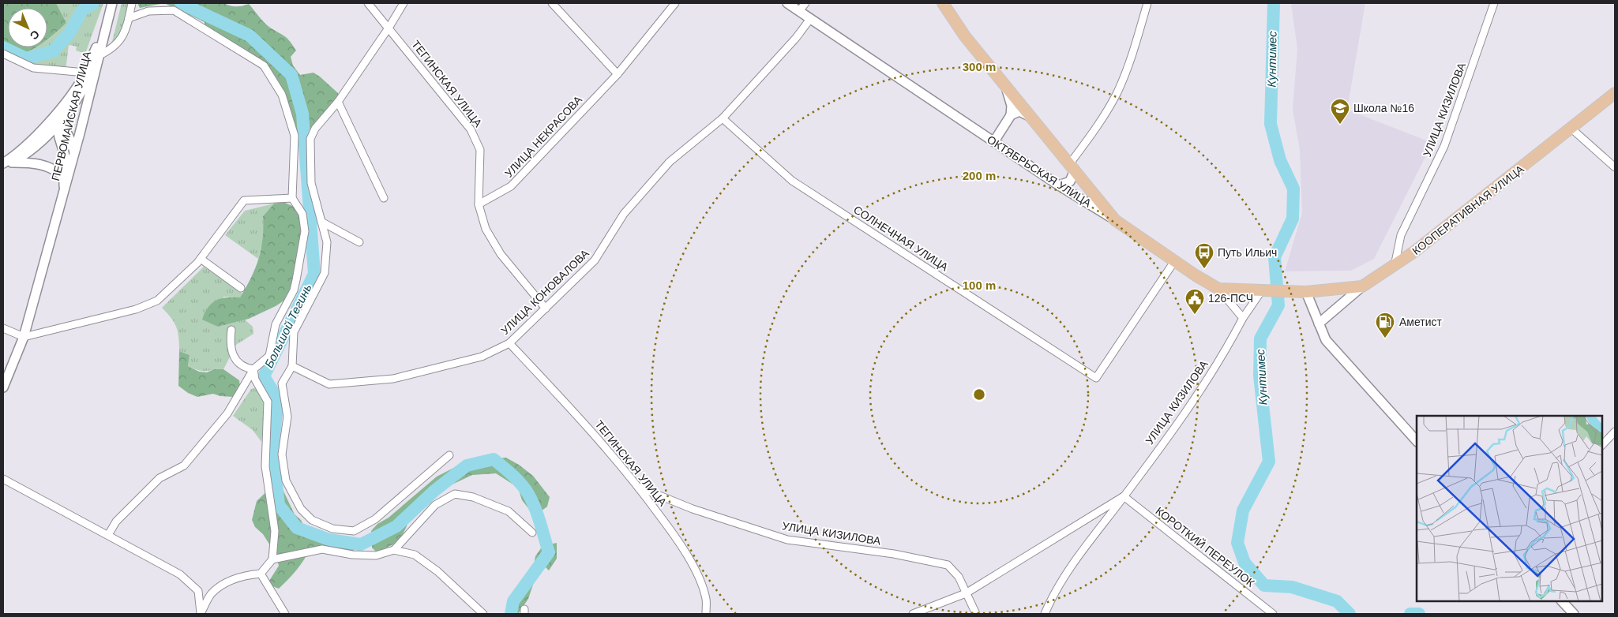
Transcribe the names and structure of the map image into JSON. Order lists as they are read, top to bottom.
{
  "streets": {
    "main road": ["ОКТЯБРЬСКАЯ УЛИЦА", "КООПЕРАТИВНАЯ УЛИЦА"],
    "street": [
      "ТЕГИНСКАЯ УЛИЦА",
      "УЛИЦА КИЗИЛОВА",
      "ПЕРВОМАЙСКАЯ УЛИЦА",
      "УЛИЦА НЕКРАСОВА",
      "СОЛНЕЧНАЯ УЛИЦА",
      "УЛИЦА КОНОВАЛОВА",
      "КОРОТКИЙ ПЕРЕУЛОК"
    ]
  },
  "crossings": [
    ["ТЕГИНСКАЯ УЛИЦА", "УЛИЦА КИЗИЛОВА"],
    ["ТЕГИНСКАЯ УЛИЦА", "УЛИЦА НЕКРАСОВА"],
    ["ТЕГИНСКАЯ УЛИЦА", "УЛИЦА КОНОВАЛОВА"],
    ["УЛИЦА КИЗИЛОВА", "КООПЕРАТИВНАЯ УЛИЦА"],
    ["УЛИЦА КИЗИЛОВА", "КОРОТКИЙ ПЕРЕУЛОК"],
    ["ОКТЯБРЬСКАЯ УЛИЦА", "СОЛНЕЧНАЯ УЛИЦА"],
    ["ОКТЯБРЬСКАЯ УЛИЦА", "УЛИЦА КОНОВАЛОВА"],
    ["СОЛНЕЧНАЯ УЛИЦА", "УЛИЦА КОНОВАЛОВА"]
  ],
  "water": ["Кунтимес", "Большой Тегинь"],
  "places": {
    "school or university": ["Школа №16"],
    "bus stop": ["Путь Ильич"],
    "public building": ["126-ПСЧ"],
    "fuel station": ["Аметист"]
  },
  "north": "bottom right",
  "rings": ["300 m", "200 m", "100 m"]
}
